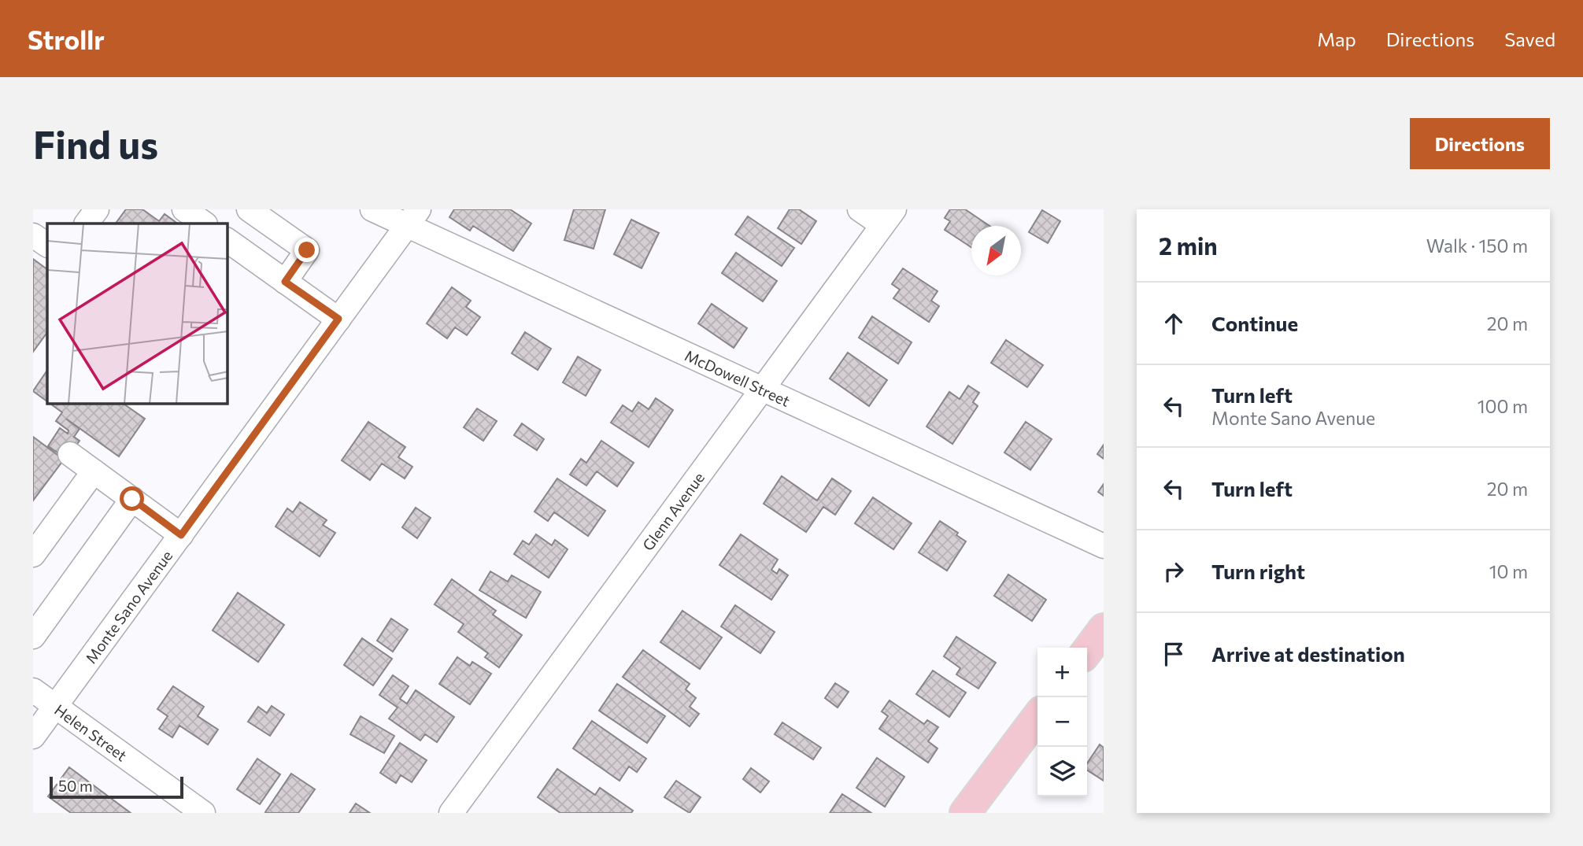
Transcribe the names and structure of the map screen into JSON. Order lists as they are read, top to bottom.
{
  "streets": {
    "street": [
      "McDowell Street",
      "Glenn Avenue",
      "Monte Sano Avenue",
      "Helen Street"
    ]
  },
  "crossings": [
    ["McDowell Street", "Glenn Avenue"],
    ["McDowell Street", "Monte Sano Avenue"],
    ["Monte Sano Avenue", "Helen Street"]
  ],
  "scale_bar": "50 m",
  "north": "bottom left",
  "page": {
    "header": "Strollr",
    "nav": ["Map", "Directions", "Saved"],
    "buttons": "Directions",
    "title": "Find us",
    "heading": ["2 min", "Walk · 150 m"],
    "list": [
      ["Continue", "20 m"],
      ["Turn left", "Monte Sano Avenue", "100 m"],
      ["Turn left", "20 m"],
      ["Turn right", "10 m"],
      "Arrive at destination"
    ],
    "map_buttons": ["+", "−"],
    "scale": "50 m"
  }
}
